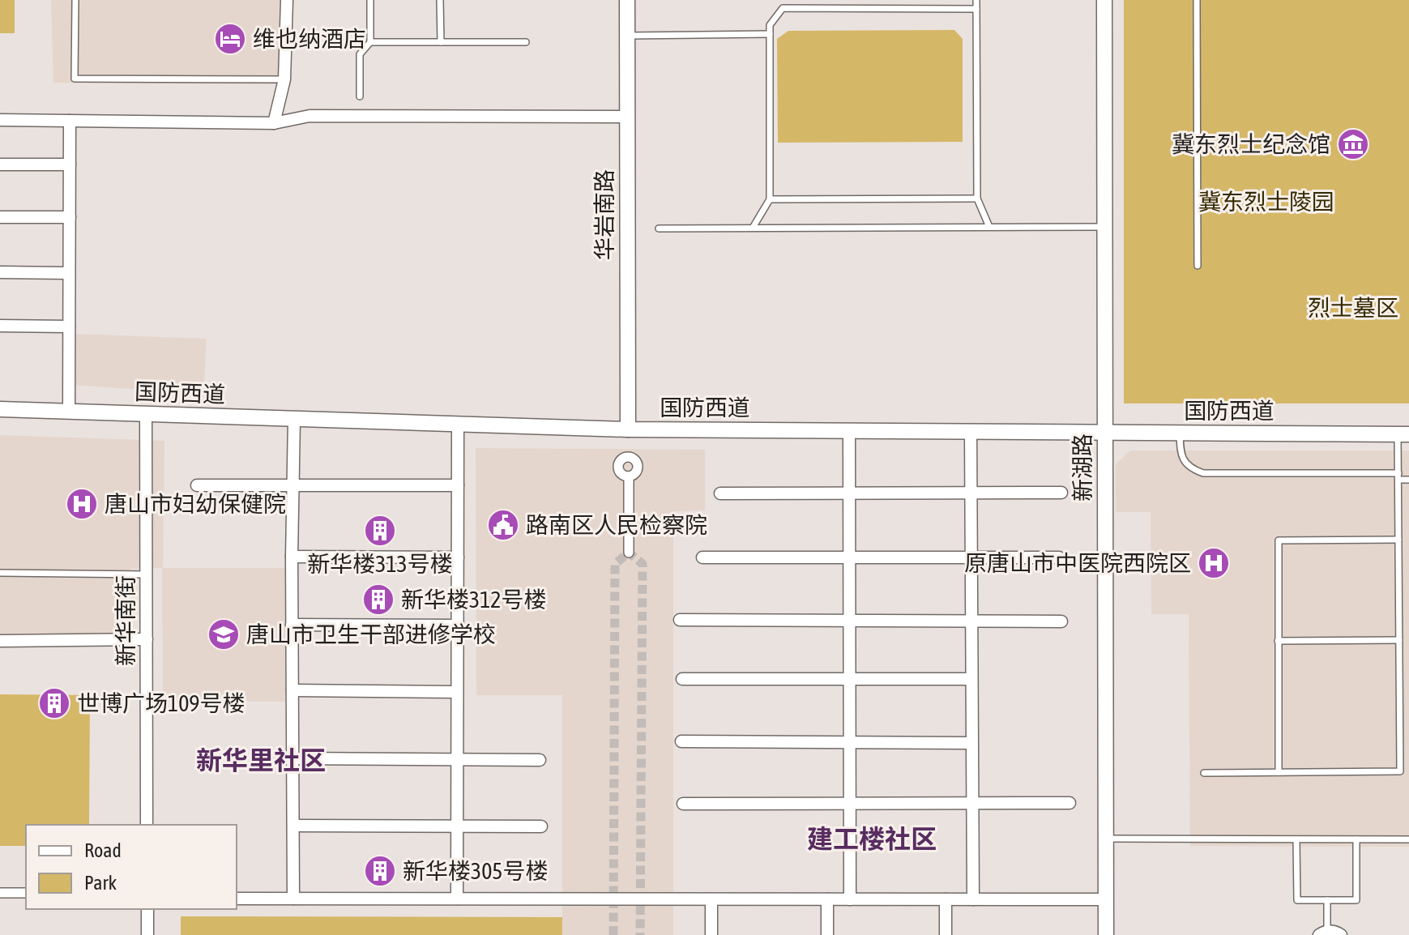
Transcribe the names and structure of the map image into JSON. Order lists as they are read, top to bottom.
{
  "streets": {
    "street": [
      "华岩南路",
      "国防西道",
      "新湖路",
      "新华南街"
    ]
  },
  "crossings": [
    ["华岩南路", "国防西道"],
    ["国防西道", "新湖路"],
    ["国防西道", "新华南街"]
  ],
  "districts": ["新华里社区", "建工楼社区"],
  "parks": ["冀东烈士陵园", "烈士墓区"],
  "places": {
    "hotel": ["维也纳酒店"],
    "museum": ["冀东烈士纪念馆"],
    "hospital": ["唐山市妇幼保健院", "原唐山市中医院西院区"],
    "public building": ["路南区人民检察院"],
    "building": [
      "新华楼313号楼",
      "新华楼312号楼",
      "世博广场109号楼",
      "新华楼305号楼"
    ],
    "school or university": ["唐山市卫生干部进修学校"]
  },
  "legend": ["Road", "Park"]
}
